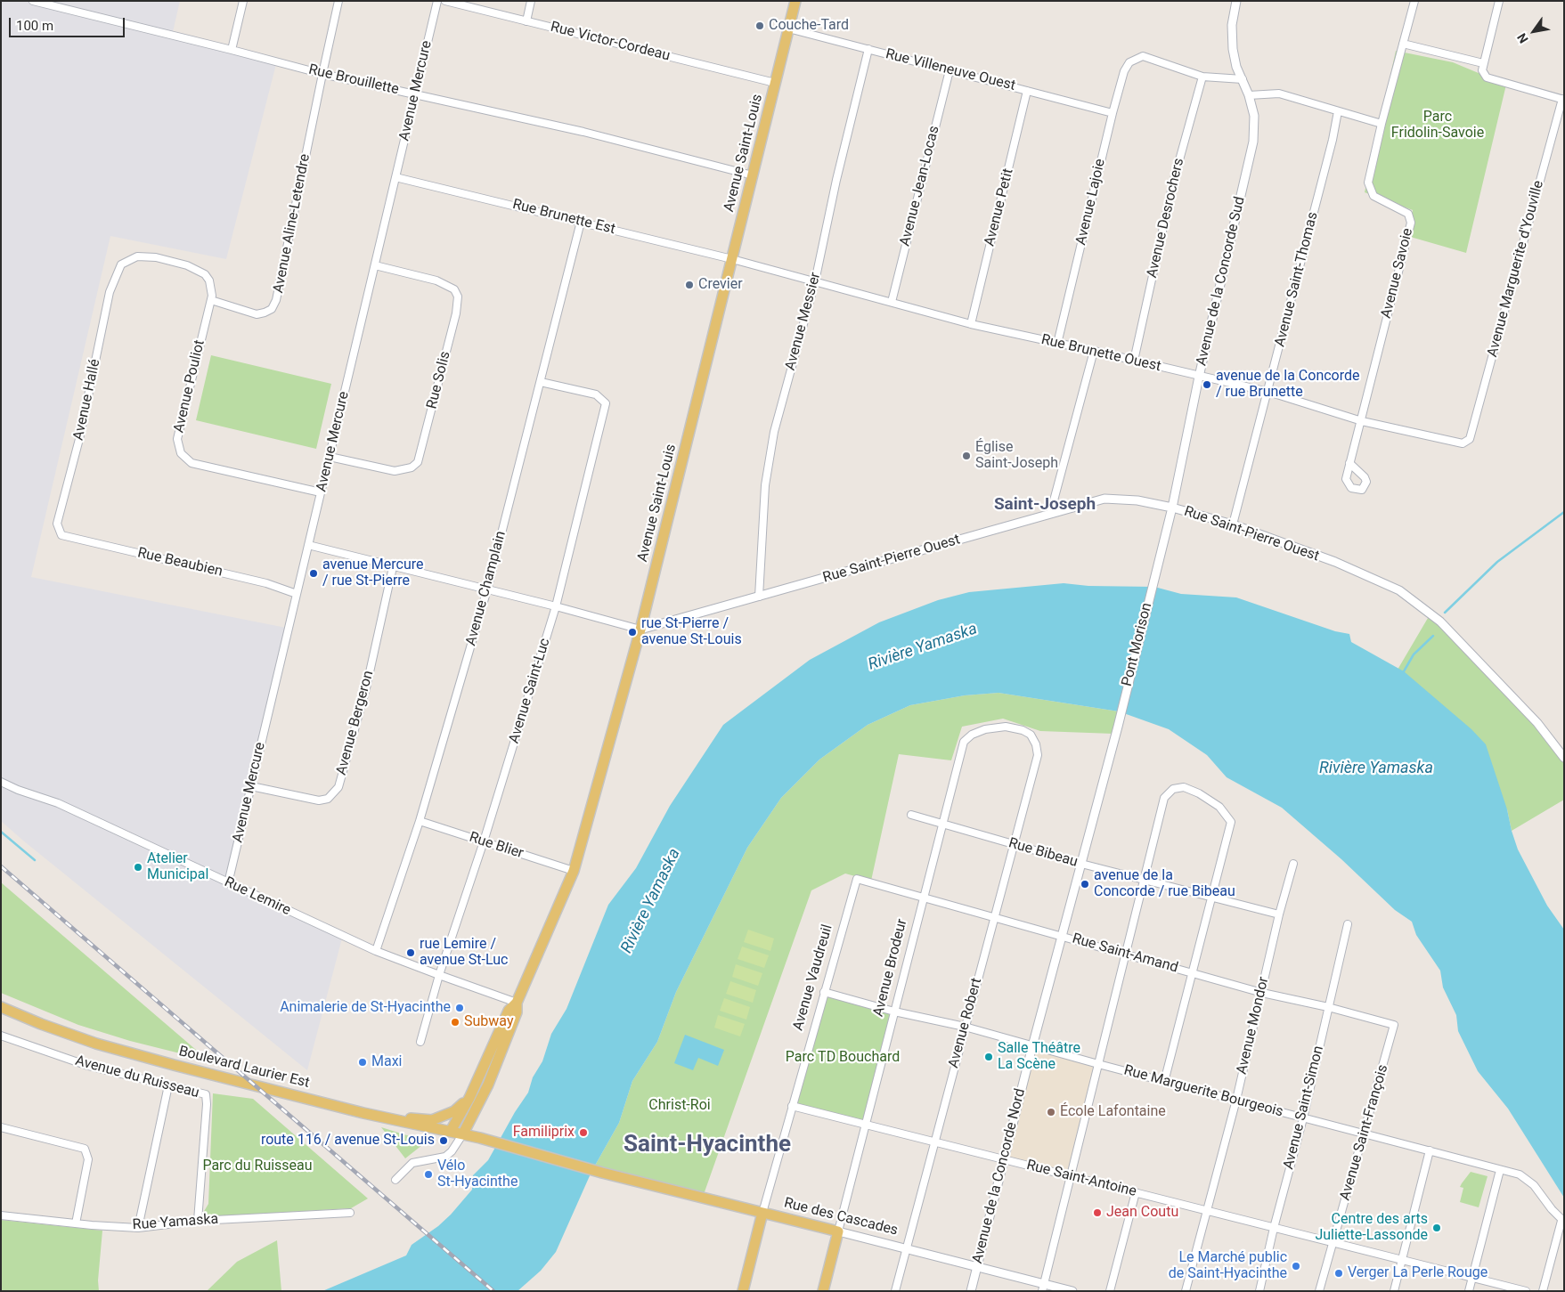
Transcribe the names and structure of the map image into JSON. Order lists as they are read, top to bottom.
{
  "streets": {
    "main road": [
      "Avenue Saint-Louis",
      "Avenue Brodeur",
      "Avenue Vaudreuil",
      "Boulevard Laurier Est",
      "Rue des Cascades"
    ],
    "street": [
      "Rue Victor-Cordeau",
      "Rue Villeneuve Ouest",
      "Rue Brouillette",
      "Avenue Mercure",
      "Avenue Jean-Locas",
      "Avenue Lajoie",
      "Avenue Petit",
      "Rue Brunette Est",
      "Avenue Desrochers",
      "Avenue Aline-Letendre",
      "Avenue Marguerite d'Youville",
      "Avenue Savoie",
      "Avenue Saint-Thomas",
      "Avenue de la Concorde Sud",
      "Avenue Messier",
      "Rue Brunette Ouest",
      "Rue Solis",
      "Avenue Pouliot",
      "Avenue Hallé",
      "Rue Saint-Pierre Ouest",
      "Rue Beaubien",
      "Avenue Champlain",
      "Pont Morison",
      "Avenue Saint-Luc",
      "Avenue Bergeron",
      "Rue Blier",
      "Rue Bibeau",
      "Rue Lemire",
      "Rue Saint-Amand",
      "Avenue Robert",
      "Avenue Mondor",
      "Avenue du Ruisseau",
      "Rue Marguerite Bourgeois",
      "Avenue Saint-Simon",
      "Avenue Saint-François",
      "Avenue de la Concorde Nord",
      "Rue Saint-Antoine",
      "Rue Yamaska"
    ]
  },
  "crossings": [
    ["Rue Victor-Cordeau", "Avenue Saint-Louis"],
    ["Rue Villeneuve Ouest", "Avenue Saint-Louis"],
    ["Rue Villeneuve Ouest", "Avenue Jean-Locas"],
    ["Rue Villeneuve Ouest", "Avenue Lajoie"],
    ["Rue Villeneuve Ouest", "Avenue Petit"],
    ["Rue Villeneuve Ouest", "Avenue Messier"],
    ["Rue Brouillette", "Avenue Mercure"],
    ["Rue Brouillette", "Avenue Saint-Louis"],
    ["Rue Brouillette", "Avenue Aline-Letendre"],
    ["Avenue Mercure", "Rue Brunette Est"],
    ["Avenue Mercure", "Rue Solis"],
    ["Avenue Mercure", "Avenue Pouliot"],
    ["Avenue Mercure", "Rue Beaubien"],
    ["Avenue Mercure", "Avenue Bergeron"],
    ["Avenue Mercure", "Rue Lemire"],
    ["Avenue Saint-Louis", "Rue Brunette Est"],
    ["Avenue Saint-Louis", "Rue Brunette Ouest"],
    ["Avenue Saint-Louis", "Rue Saint-Pierre Ouest"],
    ["Avenue Saint-Louis", "Rue Blier"],
    ["Avenue Saint-Louis", "Rue Lemire"],
    ["Avenue Saint-Louis", "Boulevard Laurier Est"],
    ["Avenue Jean-Locas", "Rue Brunette Ouest"],
    ["Avenue Lajoie", "Avenue Desrochers"],
    ["Avenue Lajoie", "Rue Brunette Ouest"],
    ["Avenue Petit", "Rue Brunette Ouest"],
    ["Rue Brunette Est", "Rue Brunette Ouest"],
    ["Rue Brunette Est", "Avenue Champlain"],
    ["Avenue Desrochers", "Rue Brunette Ouest"],
    ["Avenue Aline-Letendre", "Avenue Pouliot"],
    ["Avenue Marguerite d'Youville", "Rue Brunette Ouest"],
    ["Avenue Savoie", "Rue Brunette Ouest"],
    ["Avenue Saint-Thomas", "Rue Brunette Ouest"],
    ["Avenue Saint-Thomas", "Rue Saint-Pierre Ouest"],
    ["Avenue de la Concorde Sud", "Rue Brunette Ouest"],
    ["Avenue de la Concorde Sud", "Rue Saint-Pierre Ouest"],
    ["Avenue de la Concorde Sud", "Pont Morison"],
    ["Avenue Messier", "Rue Brunette Ouest"],
    ["Avenue Messier", "Rue Saint-Pierre Ouest"],
    ["Avenue Pouliot", "Avenue Hallé"],
    ["Avenue Hallé", "Rue Beaubien"],
    ["Avenue Champlain", "Avenue Saint-Luc"],
    ["Avenue Champlain", "Rue Blier"],
    ["Avenue Champlain", "Rue Lemire"],
    ["Pont Morison", "Avenue de la Concorde Nord"],
    ["Avenue Saint-Luc", "Rue Blier"],
    ["Avenue Saint-Luc", "Rue Lemire"],
    ["Rue Bibeau", "Avenue Brodeur"],
    ["Rue Bibeau", "Avenue Robert"],
    ["Rue Bibeau", "Avenue Mondor"],
    ["Rue Bibeau", "Avenue de la Concorde Nord"],
    ["Rue Saint-Amand", "Avenue Brodeur"],
    ["Rue Saint-Amand", "Avenue Vaudreuil"],
    ["Rue Saint-Amand", "Avenue Robert"],
    ["Rue Saint-Amand", "Avenue Mondor"],
    ["Rue Saint-Amand", "Avenue Saint-Simon"],
    ["Rue Saint-Amand", "Avenue Saint-François"],
    ["Rue Saint-Amand", "Avenue de la Concorde Nord"],
    ["Avenue Brodeur", "Avenue Robert"],
    ["Avenue Brodeur", "Rue Marguerite Bourgeois"],
    ["Avenue Brodeur", "Rue Saint-Antoine"],
    ["Avenue Brodeur", "Rue des Cascades"],
    ["Avenue Vaudreuil", "Rue Marguerite Bourgeois"],
    ["Avenue Vaudreuil", "Rue Saint-Antoine"],
    ["Avenue Vaudreuil", "Rue des Cascades"],
    ["Avenue Robert", "Rue Marguerite Bourgeois"],
    ["Avenue Robert", "Rue Saint-Antoine"],
    ["Avenue Robert", "Rue des Cascades"],
    ["Avenue Mondor", "Rue Marguerite Bourgeois"],
    ["Avenue Mondor", "Rue Saint-Antoine"],
    ["Boulevard Laurier Est", "Rue des Cascades"],
    ["Avenue du Ruisseau", "Rue Yamaska"],
    ["Rue Marguerite Bourgeois", "Avenue Saint-Simon"],
    ["Rue Marguerite Bourgeois", "Avenue Saint-François"],
    ["Rue Marguerite Bourgeois", "Avenue de la Concorde Nord"],
    ["Avenue Saint-Simon", "Rue Saint-Antoine"],
    ["Avenue Saint-François", "Rue Saint-Antoine"],
    ["Avenue de la Concorde Nord", "Rue Saint-Antoine"],
    ["Avenue de la Concorde Nord", "Rue des Cascades"]
  ],
  "districts": ["Saint-Joseph", "Saint-Hyacinthe"],
  "water": ["Rivière Yamaska"],
  "parks": [
    "Parc Fridolin-Savoie",
    "Parc TD Bouchard",
    "Christ-Roi",
    "Parc du Ruisseau"
  ],
  "places": [
    "Couche-Tard",
    "Crevier",
    "avenue de la Concorde / rue Brunette",
    "Église Saint-Joseph",
    "avenue Mercure / rue St-Pierre",
    "rue St-Pierre / avenue St-Louis",
    "Atelier Municipal",
    "avenue de la Concorde / rue Bibeau",
    "rue Lemire / avenue St-Luc",
    "Animalerie de St-Hyacinthe",
    "Subway",
    "Salle Théâtre La Scène",
    "Maxi",
    "École Lafontaine",
    "Familiprix",
    "route 116 / avenue St-Louis",
    "Vélo St-Hyacinthe",
    "Jean Coutu",
    "Centre des arts Juliette-Lassonde",
    "Le Marché public de Saint-Hyacinthe",
    "Verger La Perle Rouge"
  ],
  "scale_bar": "100 m",
  "north": "bottom left"
}
